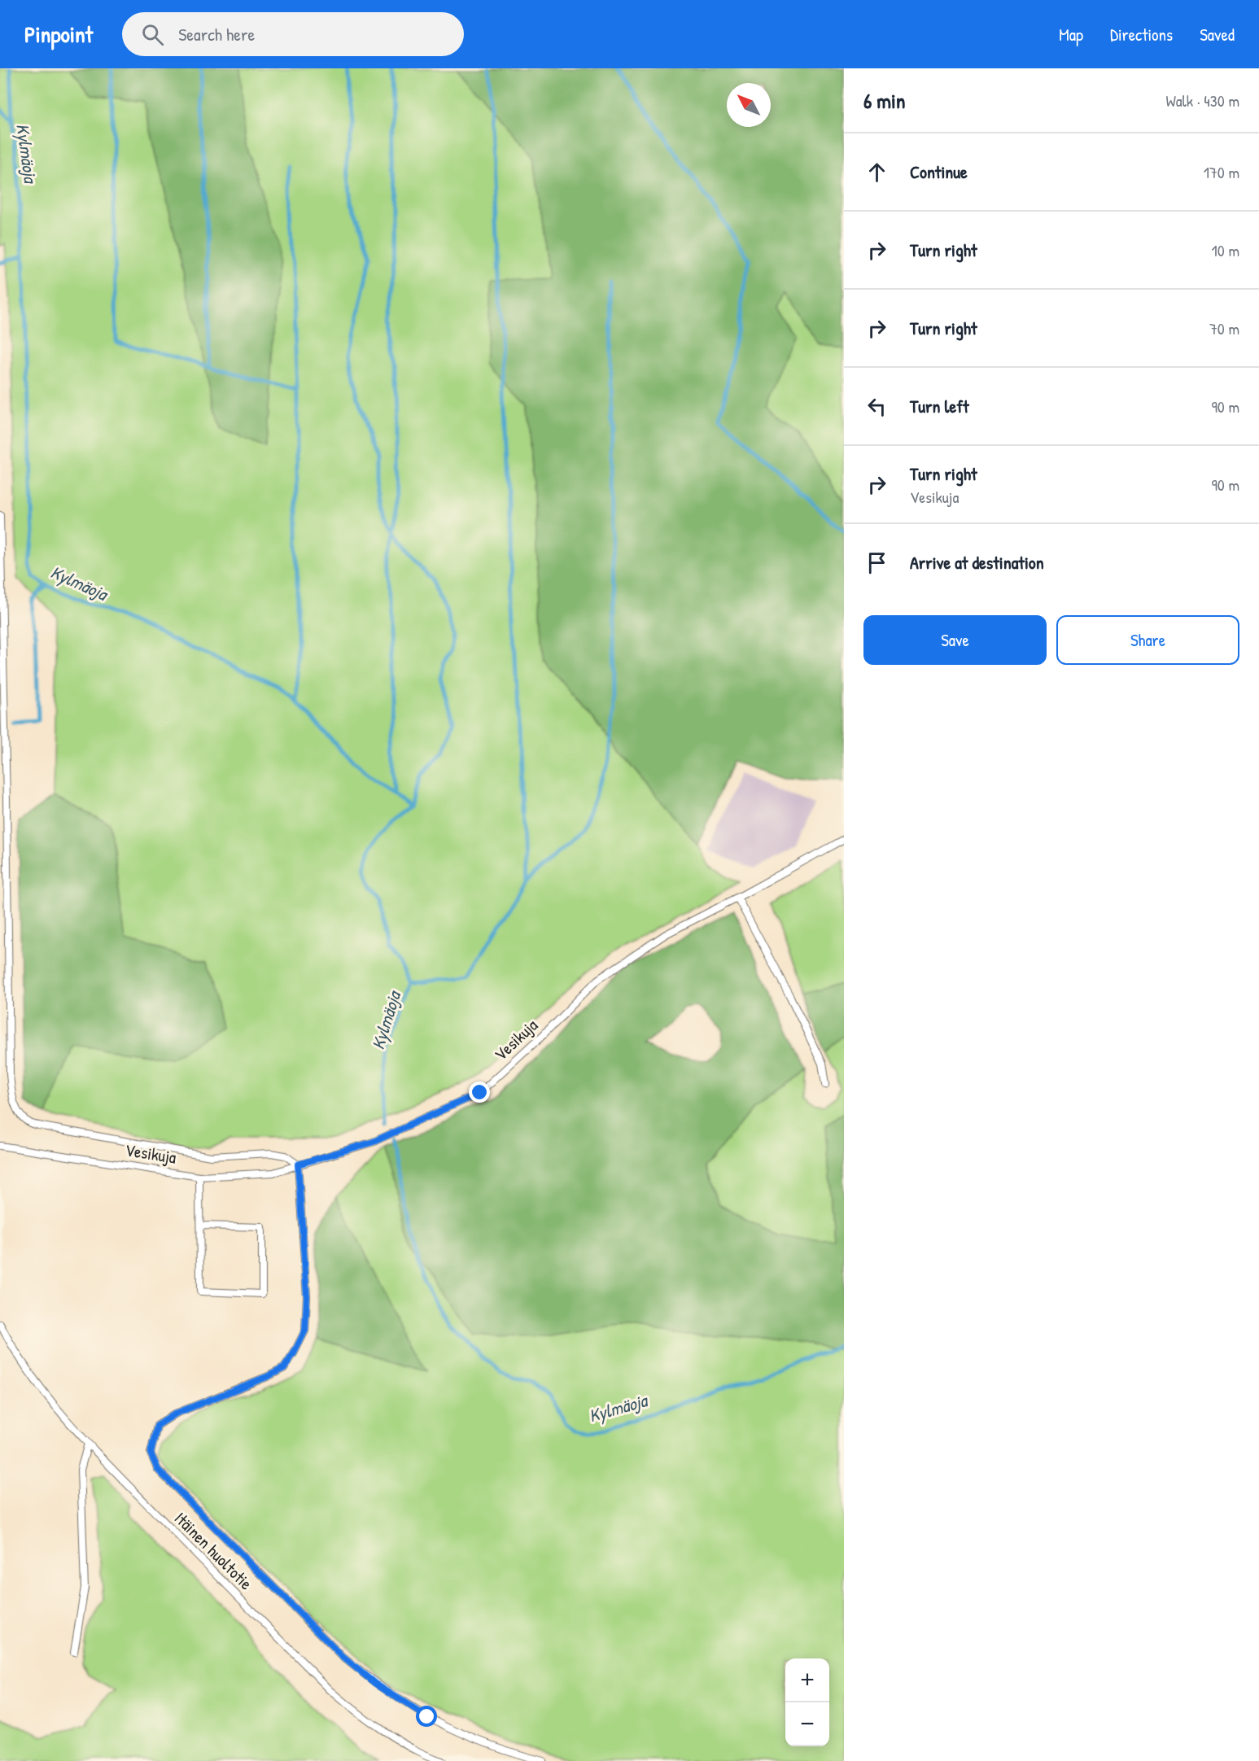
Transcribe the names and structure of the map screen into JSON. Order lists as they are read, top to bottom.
{
  "streets": {
    "lane": ["Vesikuja", "Itäinen huoltotie"]
  },
  "water": ["Kylmäoja"],
  "north": "top left",
  "page": {
    "header": "Pinpoint",
    "search": "Search here",
    "nav": ["Map", "Directions", "Saved"],
    "heading": ["6 min", "Walk · 430 m"],
    "list": [
      ["Continue", "170 m"],
      ["Turn right", "10 m"],
      ["Turn right", "70 m"],
      ["Turn left", "90 m"],
      ["Turn right", "Vesikuja", "90 m"],
      "Arrive at destination"
    ],
    "buttons": ["Save", "Share"],
    "map_buttons": ["+", "−"]
  }
}
